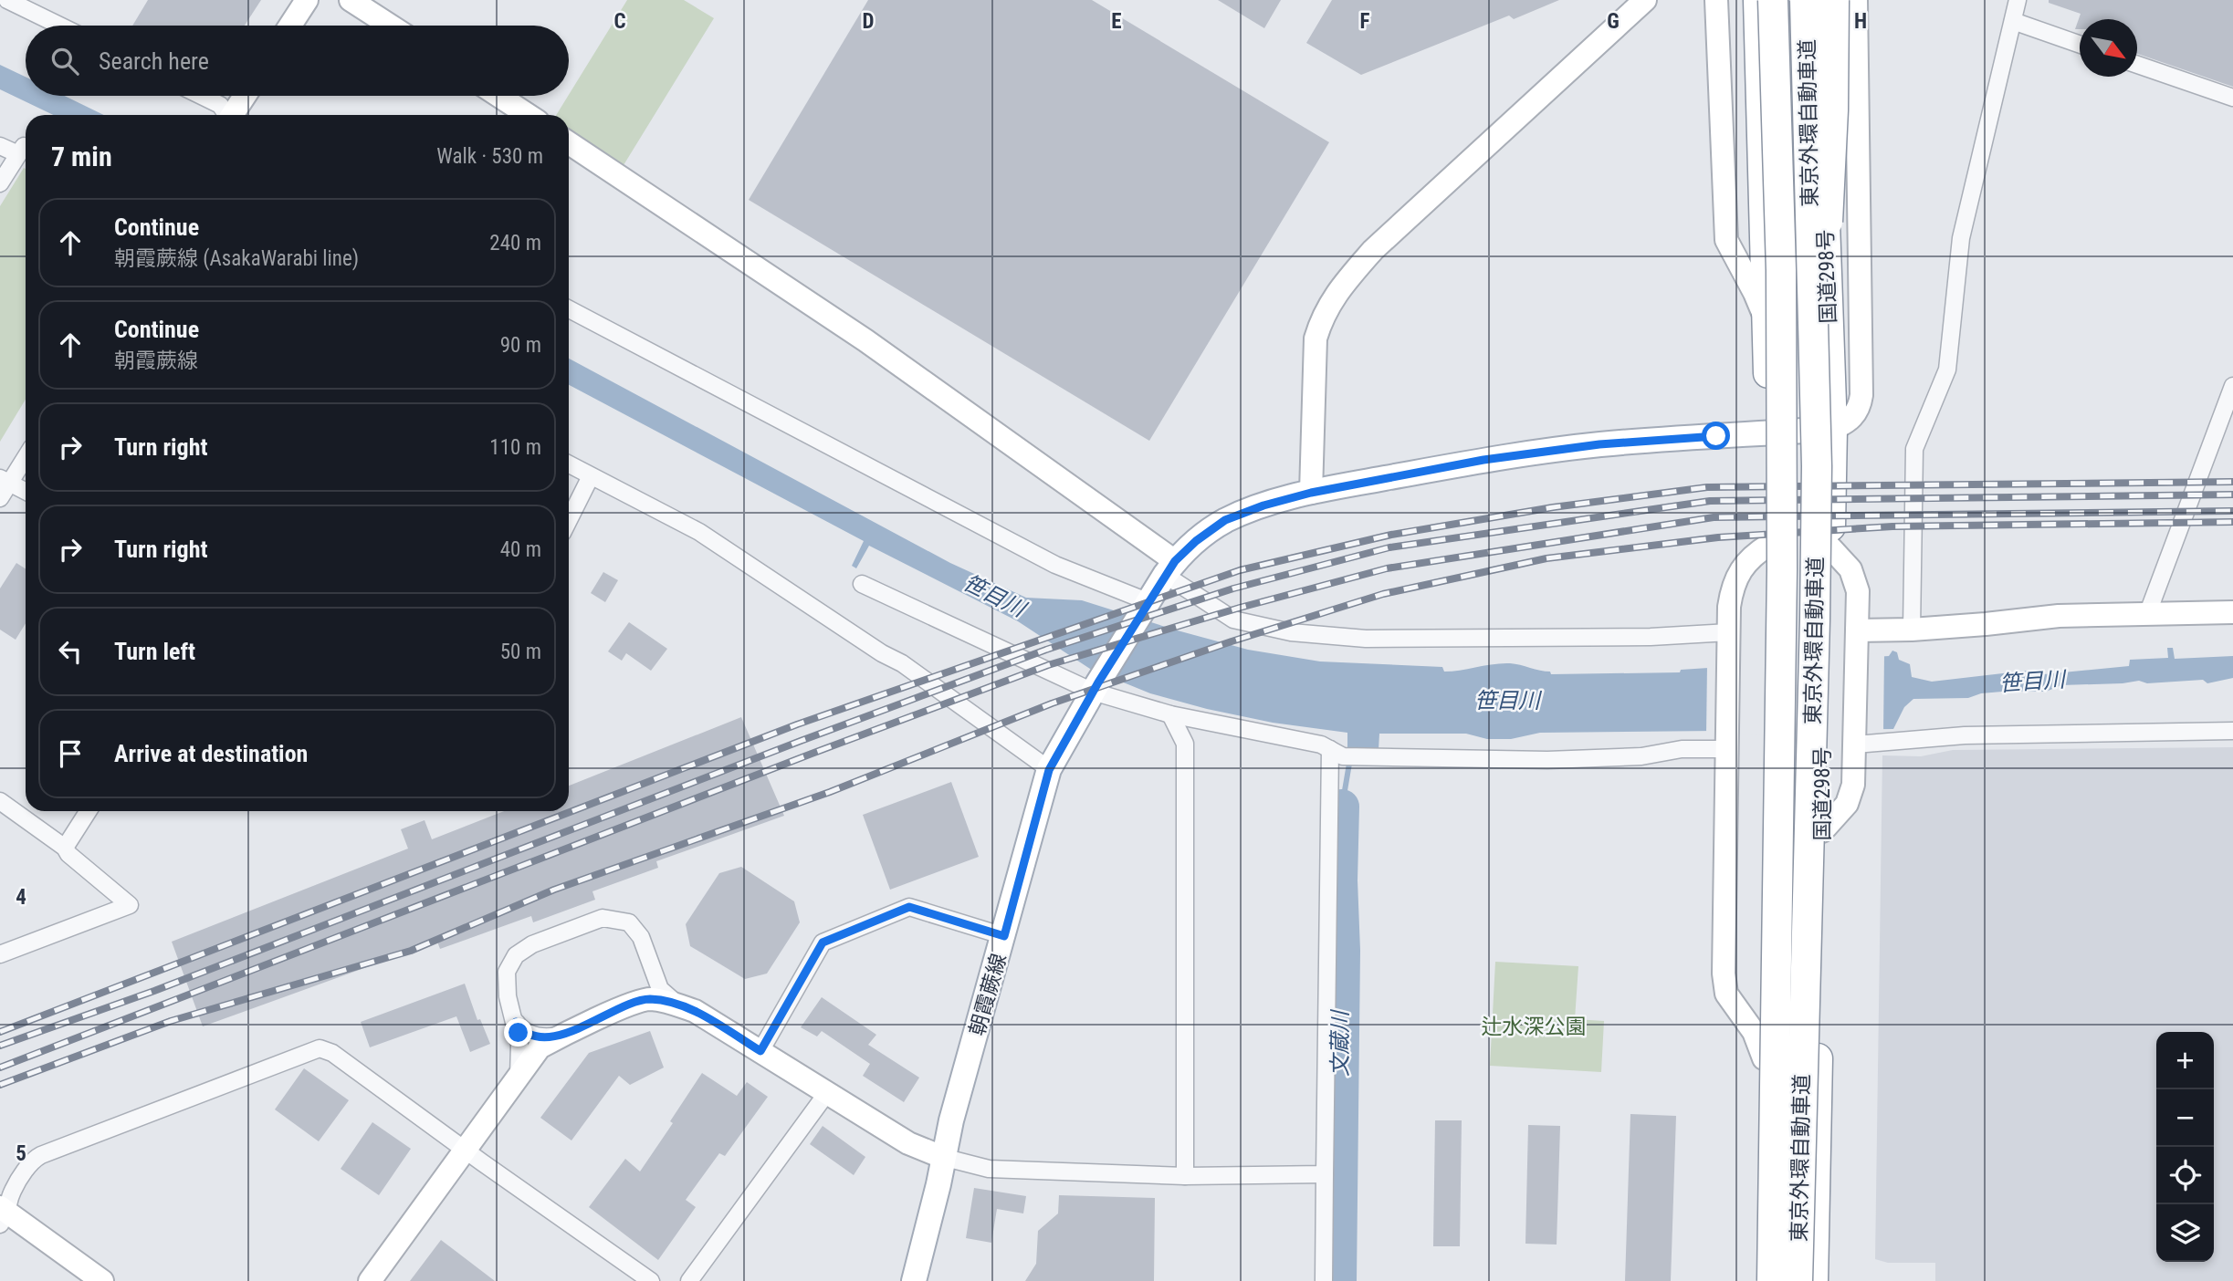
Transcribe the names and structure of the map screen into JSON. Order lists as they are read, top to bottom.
{
  "streets": {
    "highway": ["東京外環自動車道", "国道298号"],
    "main road": ["朝霞蕨線"]
  },
  "crossings": [
    ["国道298号", "朝霞蕨線"]
  ],
  "water": ["笹目川", "文蔵川"],
  "parks": ["辻水深公園"],
  "north": "bottom right",
  "page": {
    "search": "Search here",
    "heading": ["7 min", "Walk · 530 m"],
    "list": [
      ["Continue", "朝霞蕨線 (AsakaWarabi line)", "240 m"],
      ["Continue", "朝霞蕨線", "90 m"],
      ["Turn right", "110 m"],
      ["Turn right", "40 m"],
      ["Turn left", "50 m"],
      "Arrive at destination"
    ],
    "map_buttons": ["+", "−"]
  },
  "grid": {
    "columns": [
      "C",
      "D",
      "E",
      "F",
      "G",
      "H"
    ],
    "rows": ["4", "5"]
  }
}
